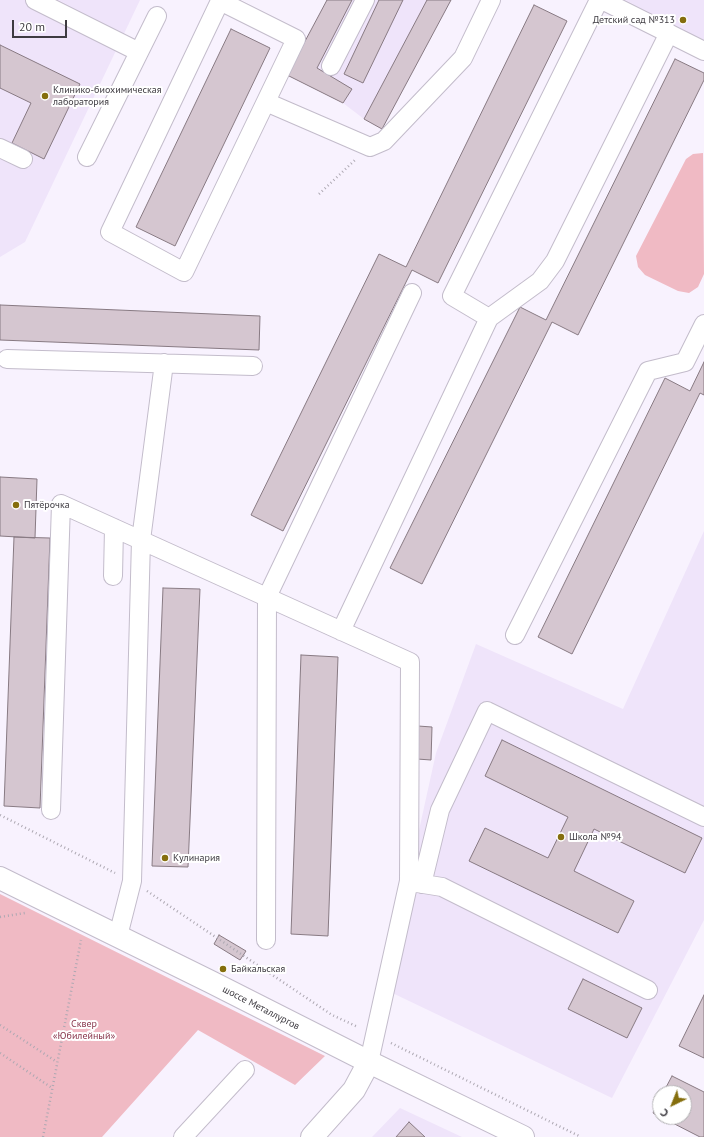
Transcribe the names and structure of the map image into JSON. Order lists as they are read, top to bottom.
{
  "streets": {
    "main road": ["шоссе Металлургов"]
  },
  "parks": ["Сквер «Юбилейный»"],
  "places": [
    "Детский сад №313",
    "Клинико-биохимическая лаборатория",
    "Пятёрочка",
    "Школа №94",
    "Кулинария",
    "Байкальская"
  ],
  "scale_bar": "20 m",
  "north": "bottom left"
}
